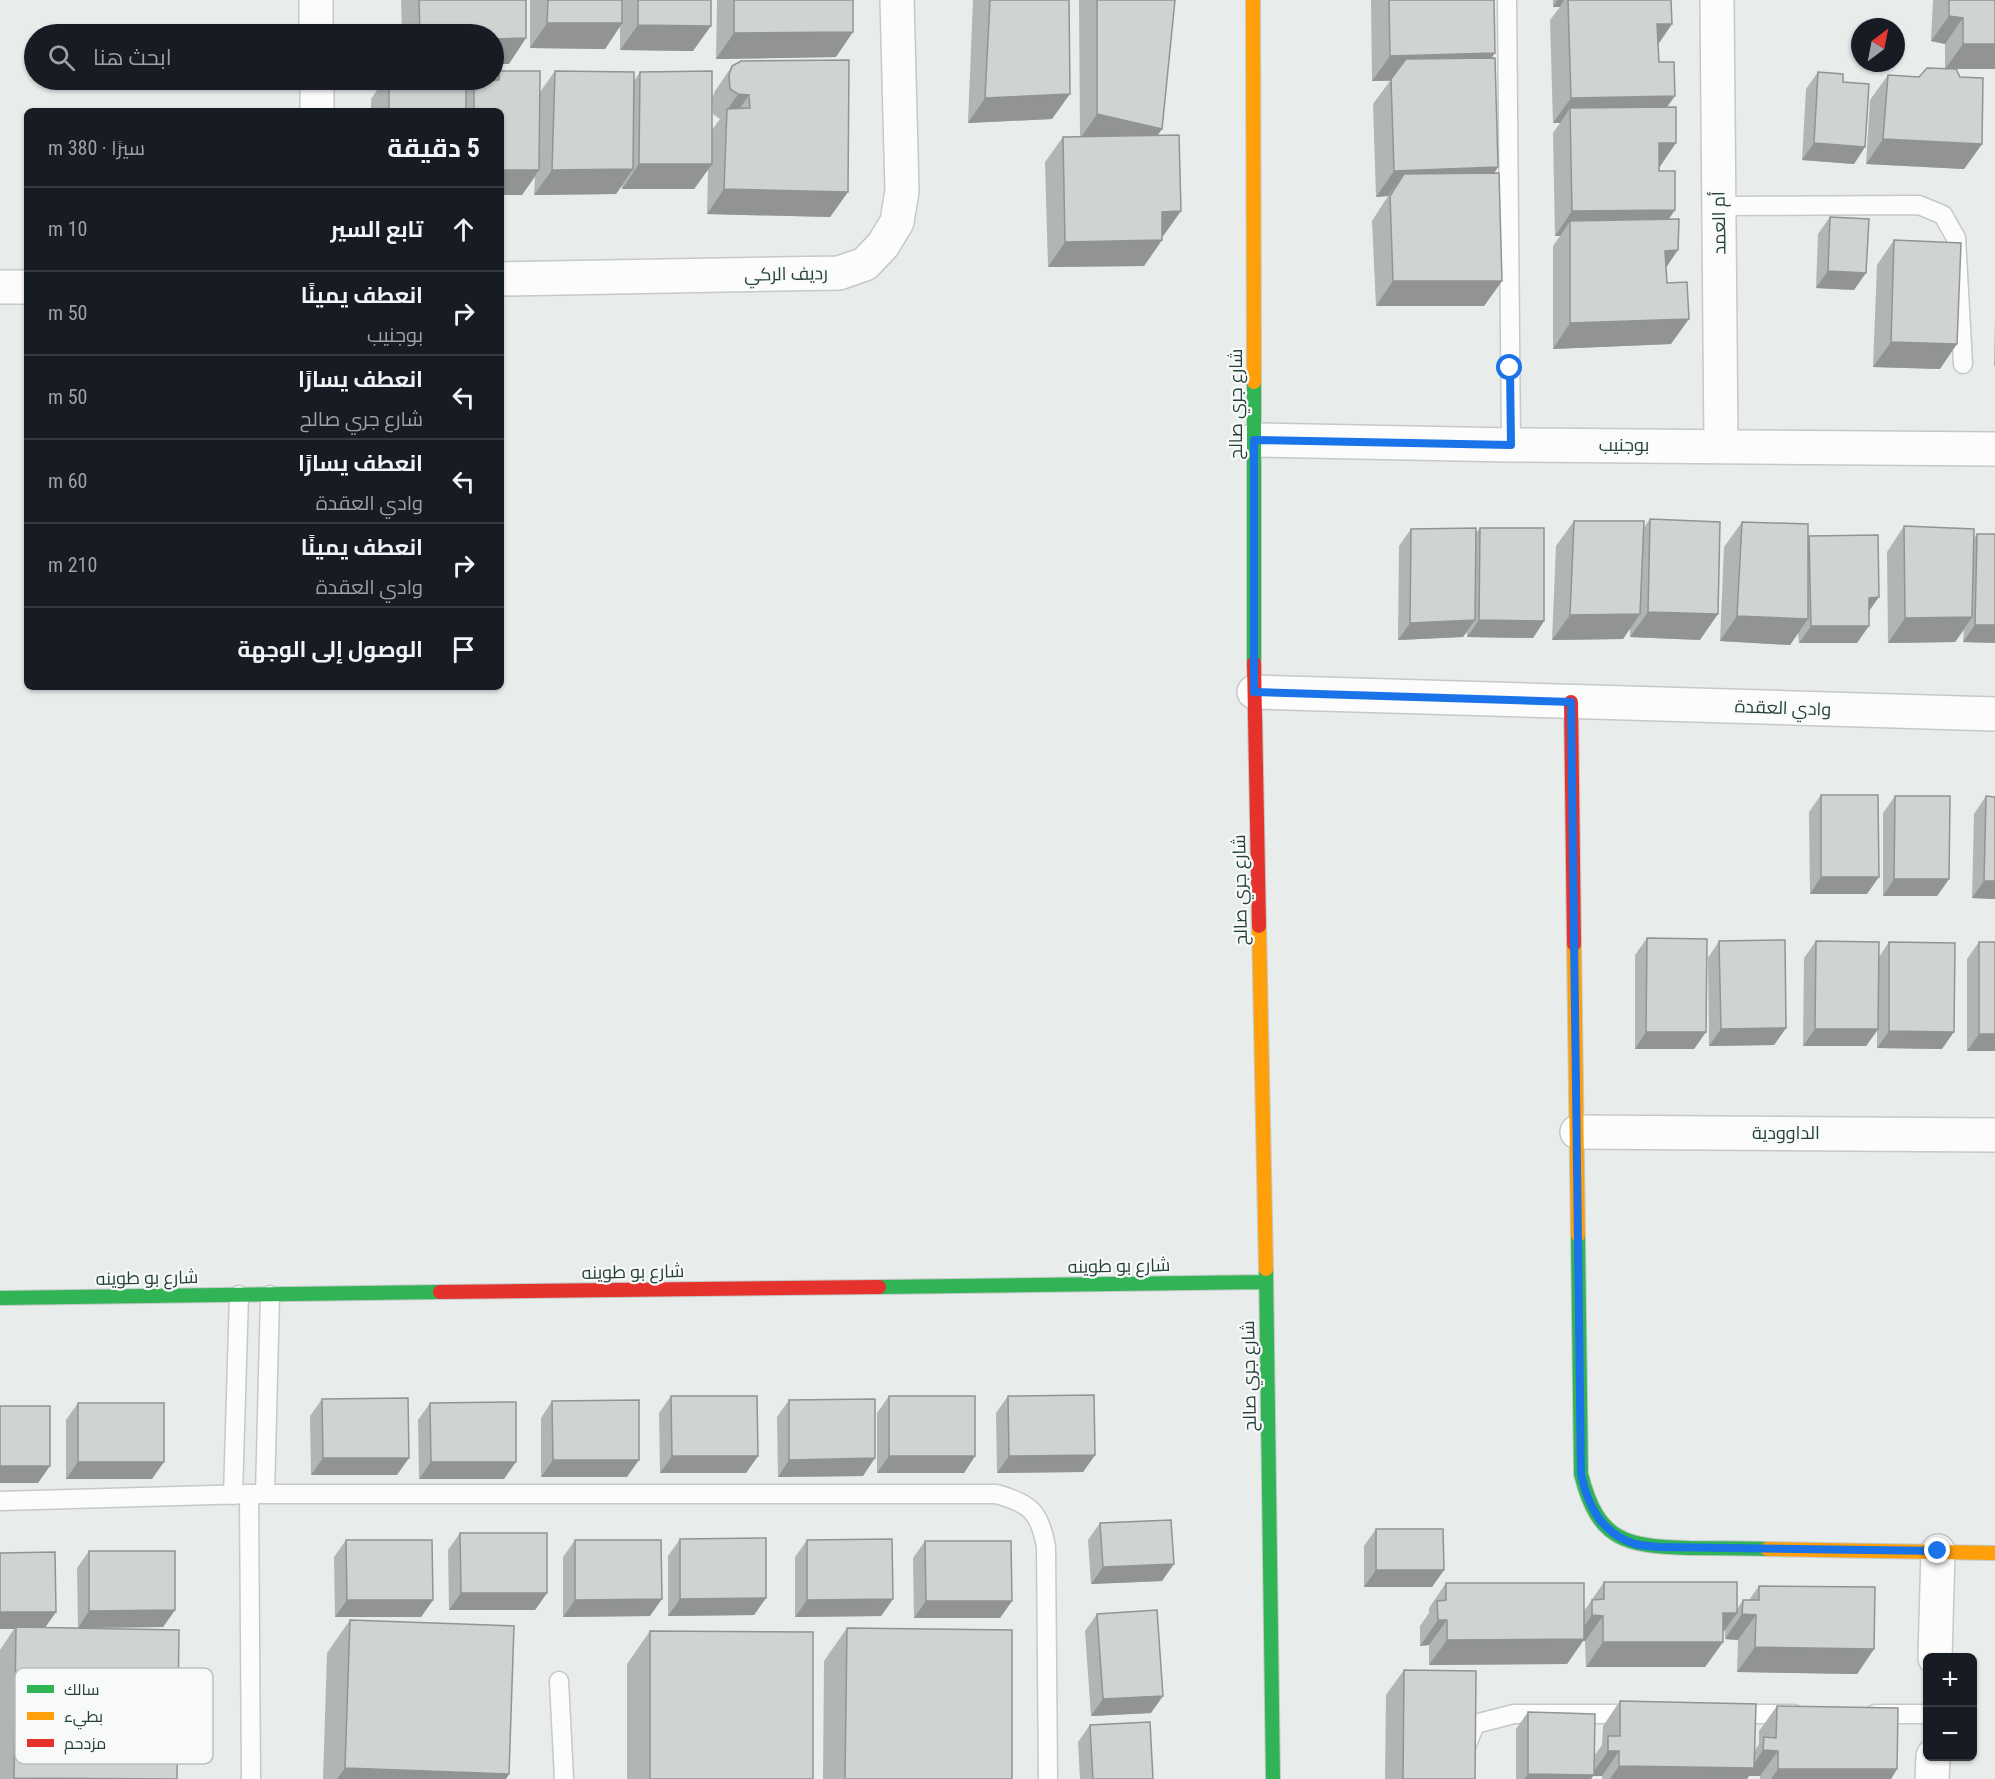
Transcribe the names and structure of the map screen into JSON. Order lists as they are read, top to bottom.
{
  "streets": {
    "street": [
      "أم العمد",
      "رديف الركي",
      "شارع جري صالح",
      "بوجنيب",
      "وادي العقدة",
      "الداوودية",
      "شارع بو طوينه"
    ]
  },
  "crossings": [
    ["أم العمد", "بوجنيب"],
    ["شارع جري صالح", "بوجنيب"],
    ["شارع جري صالح", "وادي العقدة"],
    ["شارع جري صالح", "شارع بو طوينه"]
  ],
  "legend": ["سالك", "بطيء", "مزدحم"],
  "north": "top right",
  "page": {
    "search": "ابحث هنا",
    "heading": ["5 دقيقة", "سيرًا · 380 m"],
    "list": [
      ["تابع السير", "10 m"],
      ["انعطف يمينًا", "بوجنيب", "50 m"],
      ["انعطف يسارًا", "شارع جري صالح", "50 m"],
      ["انعطف يسارًا", "وادي العقدة", "60 m"],
      ["انعطف يمينًا", "وادي العقدة", "210 m"],
      "الوصول إلى الوجهة"
    ],
    "map_buttons": ["+", "−"]
  }
}
